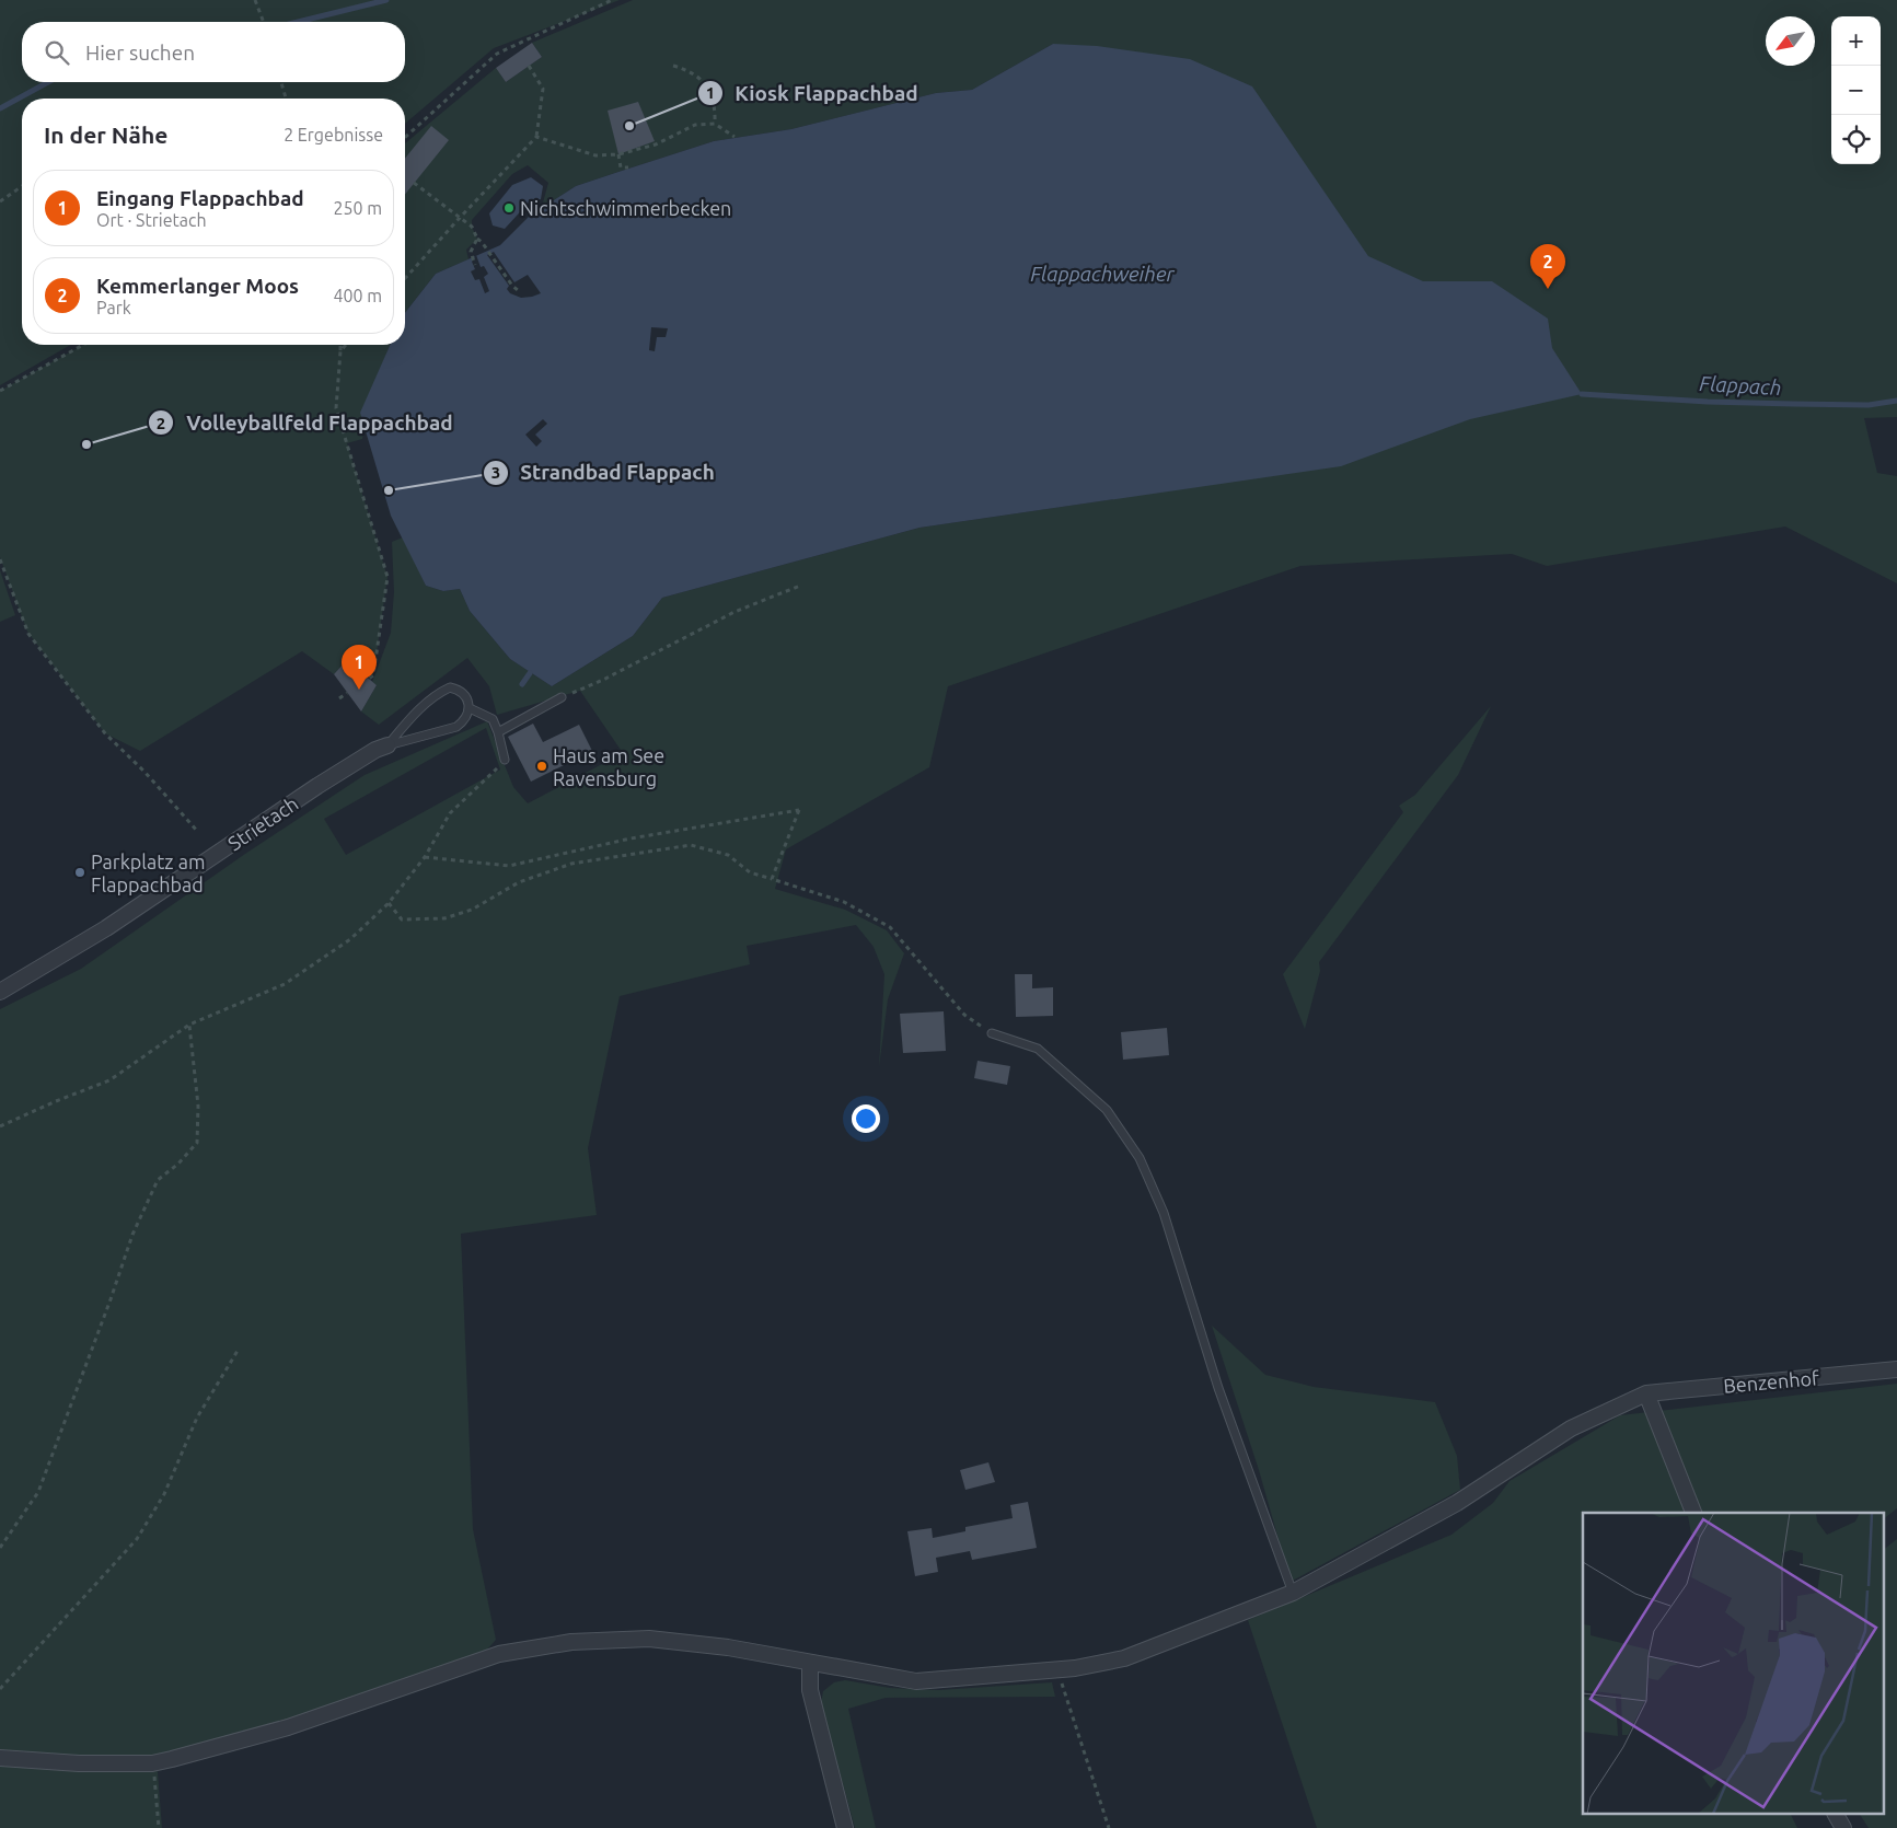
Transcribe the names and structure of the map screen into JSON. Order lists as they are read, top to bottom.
{
  "streets": {
    "street": ["Strietach", "Benzenhof"]
  },
  "water": ["Flappachweiher", "Flappach"],
  "places": [
    "Kiosk Flappachbad",
    "Nichtschwimmerbecken",
    "Volleyballfeld Flappachbad",
    "Strandbad Flappach",
    "Haus am See Ravensburg",
    "Parkplatz am Flappachbad"
  ],
  "north": "bottom left",
  "page": {
    "map_buttons": ["+", "−"],
    "search": "Hier suchen",
    "heading": ["In der Nähe", "2 Ergebnisse"],
    "list": [
      {
        "mark": "1",
        "name": "Eingang Flappachbad",
        "note": "Ort · Strietach",
        "value": "250 m"
      },
      {
        "mark": "2",
        "name": "Kemmerlanger Moos",
        "note": "Park",
        "value": "400 m"
      }
    ],
    "pins": ["2", "1"]
  }
}
